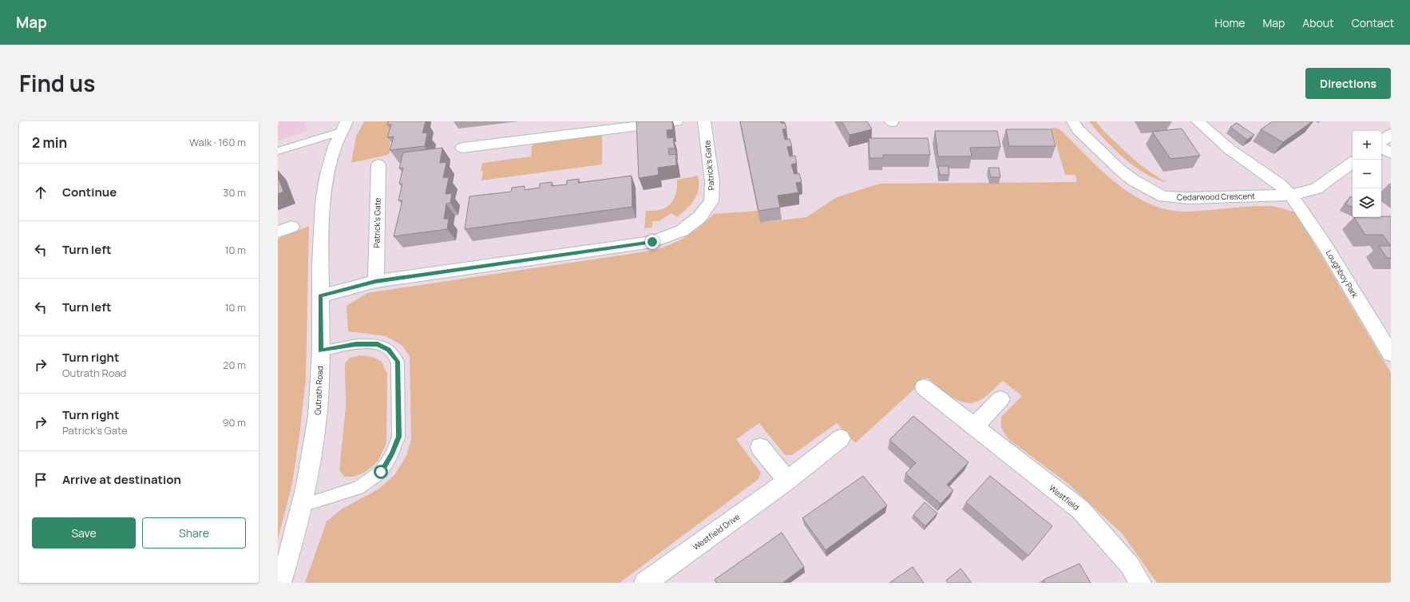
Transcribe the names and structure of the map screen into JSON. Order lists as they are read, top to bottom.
{
  "streets": {
    "street": [
      "Patrick's Gate",
      "Cedarwood Crescent",
      "Loughboy Park",
      "Outrath Road",
      "Westfield",
      "Westfield Drive"
    ]
  },
  "crossings": [
    ["Patrick's Gate", "Outrath Road"],
    ["Cedarwood Crescent", "Loughboy Park"]
  ],
  "page": {
    "header": "Map",
    "nav": [
      "Home",
      "Map",
      "About",
      "Contact"
    ],
    "title": "Find us",
    "buttons": [
      "Directions",
      ["Save", "Share"]
    ],
    "heading": ["2 min", "Walk · 160 m"],
    "map_buttons": ["+", "−"],
    "list": [
      ["Continue", "30 m"],
      ["Turn left", "10 m"],
      ["Turn left", "10 m"],
      ["Turn right", "Outrath Road", "20 m"],
      ["Turn right", "Patrick's Gate", "90 m"],
      "Arrive at destination"
    ]
  }
}
